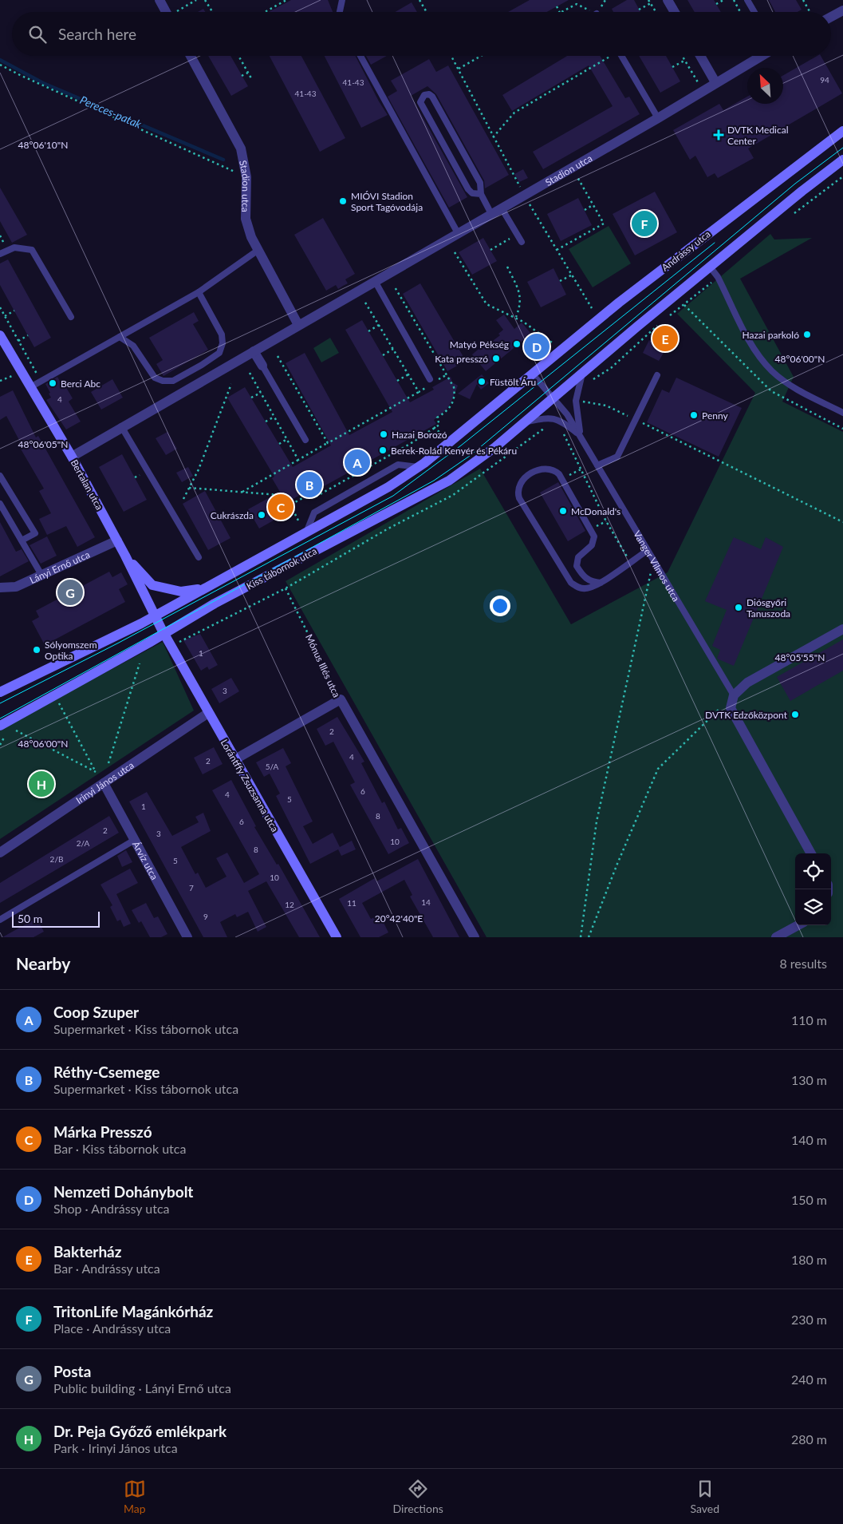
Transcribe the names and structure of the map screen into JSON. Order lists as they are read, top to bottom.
{
  "streets": {
    "main road": [
      "Andrássy utca",
      "Bertalan utca",
      "Kiss tábornok utca",
      "Lorántffy Zsuzsanna utca"
    ],
    "street": [
      "Stadion utca",
      "Lányi Ernő utca",
      "Mónus Illés utca",
      "Irinyi János utca",
      "Árvíz utca"
    ],
    "lane": ["Vanger Vilmos utca"]
  },
  "crossings": [
    ["Stadion utca", "Bertalan utca"],
    ["Andrássy utca", "Vanger Vilmos utca"],
    ["Andrássy utca", "Kiss tábornok utca"],
    ["Bertalan utca", "Lányi Ernő utca"],
    ["Bertalan utca", "Kiss tábornok utca"],
    ["Bertalan utca", "Lorántffy Zsuzsanna utca"],
    ["Vanger Vilmos utca", "Kiss tábornok utca"],
    ["Kiss tábornok utca", "Lorántffy Zsuzsanna utca"],
    ["Mónus Illés utca", "Lorántffy Zsuzsanna utca"],
    ["Irinyi János utca", "Lorántffy Zsuzsanna utca"],
    ["Irinyi János utca", "Árvíz utca"]
  ],
  "water": ["Pereces-patak"],
  "places": {
    "health": ["DVTK Medical Center"],
    "other": [
      "MIÓVI Stadion Sport Tagóvodája",
      "Hazai parkoló",
      "Matyó Pékség",
      "Kata presszó",
      "Füstölt Áru",
      "Berci Abc",
      "Penny",
      "Hazai Borozó",
      "Berek-Rolád Kenyér és Pékáru",
      "McDonald's",
      "Cukrászda",
      "Diósgyőri Tanuszoda",
      "Sólyomszem Optika",
      "DVTK Edzőközpont"
    ]
  },
  "house_numbers": [
    "94",
    "41-43",
    "41-43",
    "4",
    "1",
    "3",
    "2",
    "4",
    "2",
    "5/A",
    "6",
    "4",
    "5",
    "1",
    "8",
    "6",
    "2",
    "3",
    "10",
    "2/A",
    "8",
    "2/B",
    "5",
    "10",
    "7",
    "14",
    "11",
    "12",
    "9"
  ],
  "scale_bar": "50 m",
  "north": "top left",
  "page": {
    "search": "Search here",
    "pins": [
      "F",
      "E",
      "D",
      "A",
      "B",
      "C",
      "G",
      "H"
    ],
    "scale": "50 m",
    "heading": ["Nearby", "8 results"],
    "list": [
      {
        "mark": "A",
        "name": "Coop Szuper",
        "note": "Supermarket · Kiss tábornok utca",
        "value": "110 m"
      },
      {
        "mark": "B",
        "name": "Réthy-Csemege",
        "note": "Supermarket · Kiss tábornok utca",
        "value": "130 m"
      },
      {
        "mark": "C",
        "name": "Márka Presszó",
        "note": "Bar · Kiss tábornok utca",
        "value": "140 m"
      },
      {
        "mark": "D",
        "name": "Nemzeti Dohánybolt",
        "note": "Shop · Andrássy utca",
        "value": "150 m"
      },
      {
        "mark": "E",
        "name": "Bakterház",
        "note": "Bar · Andrássy utca",
        "value": "180 m"
      },
      {
        "mark": "F",
        "name": "TritonLife Magánkórház",
        "note": "Place · Andrássy utca",
        "value": "230 m"
      },
      {
        "mark": "G",
        "name": "Posta",
        "note": "Public building · Lányi Ernő utca",
        "value": "240 m"
      },
      {
        "mark": "H",
        "name": "Dr. Peja Győző emlékpark",
        "note": "Park · Irinyi János utca",
        "value": "280 m"
      }
    ],
    "nav": ["Map", "Directions", "Saved"]
  },
  "coordinates": [
    "48°06'10\"N",
    "48°06'00\"N",
    "48°06'05\"N",
    "48°05'55\"N",
    "20°42'40\"E"
  ]
}
